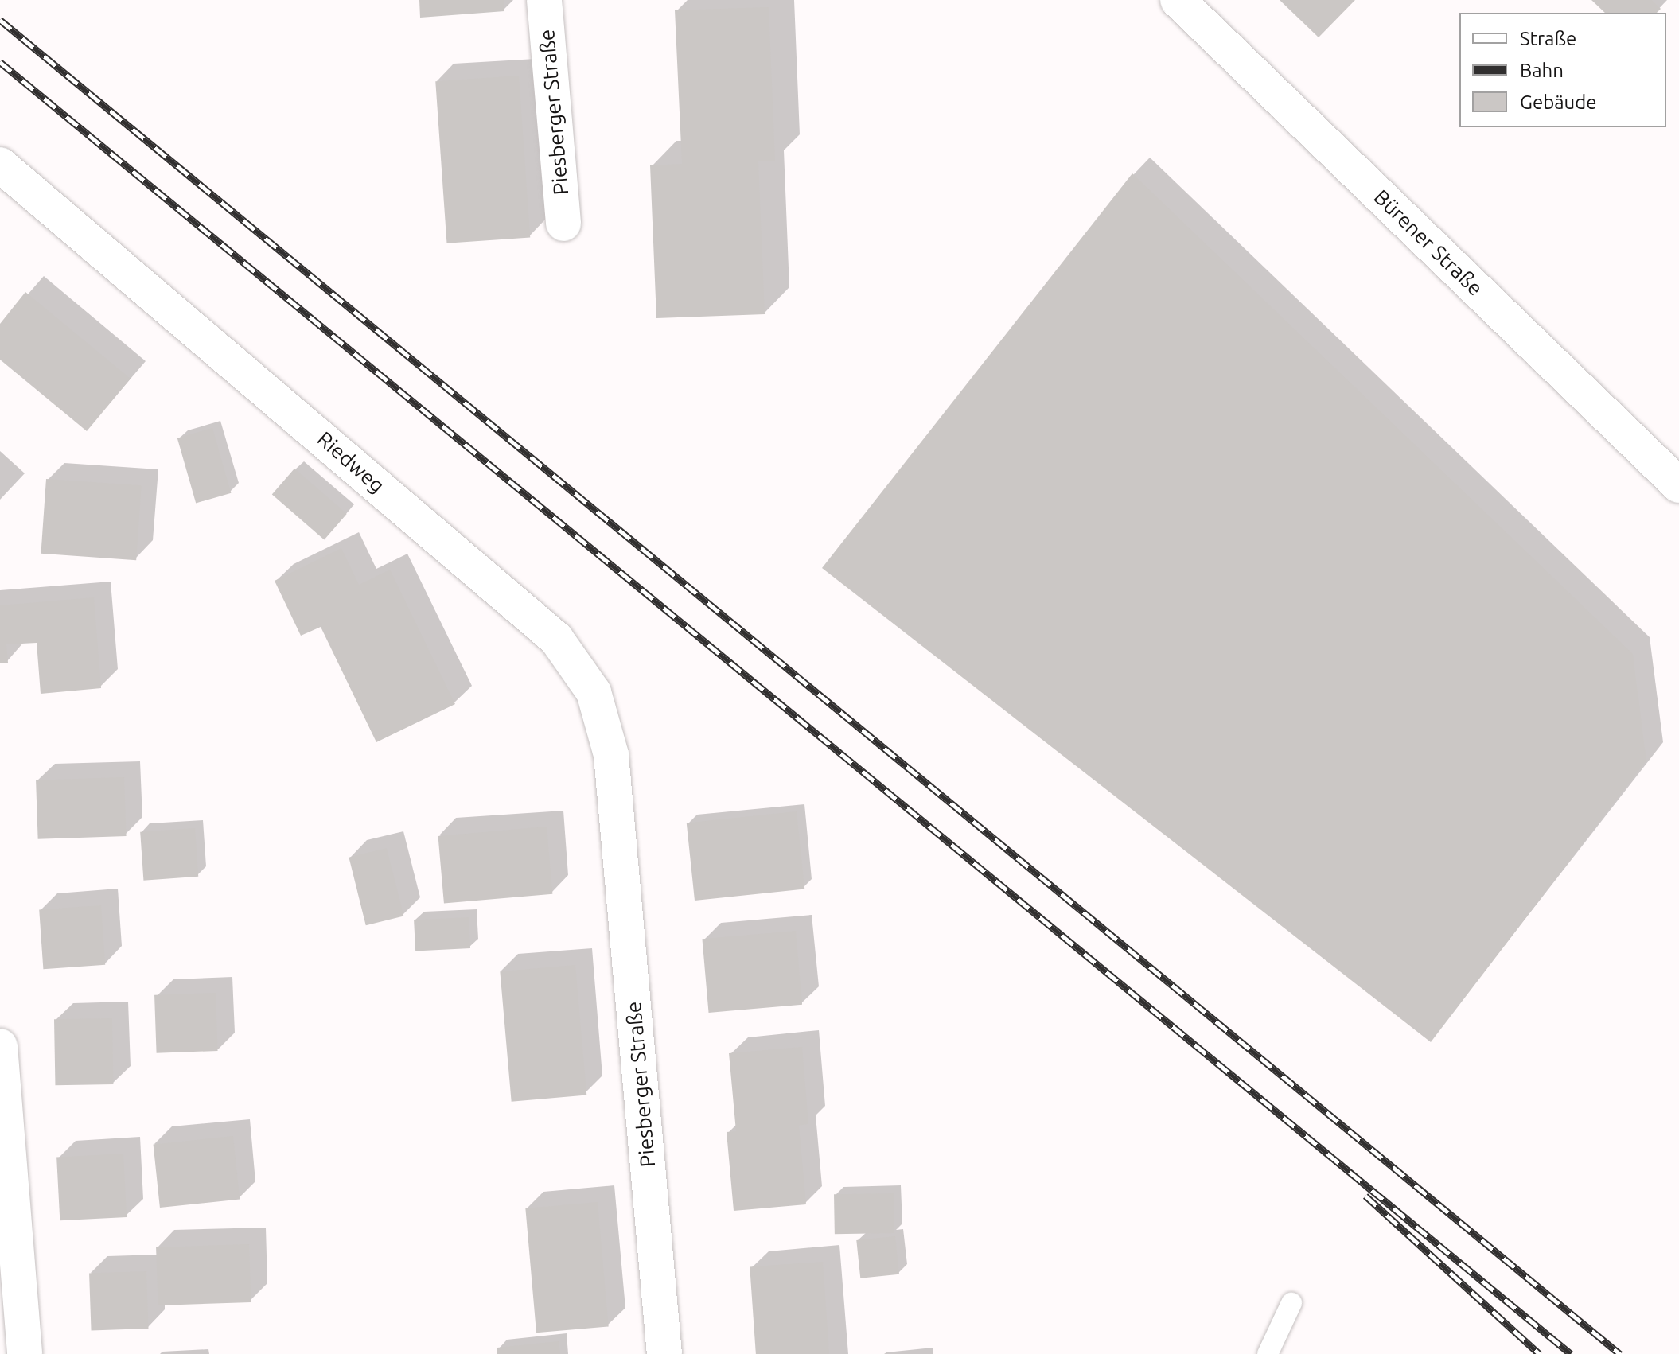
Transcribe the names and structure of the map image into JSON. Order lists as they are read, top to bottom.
{
  "streets": {
    "street": ["Piesberger Straße", "Bürener Straße", "Riedweg"]
  },
  "crossings": [
    ["Piesberger Straße", "Riedweg"]
  ],
  "legend": ["Straße", "Bahn", "Gebäude"]
}
